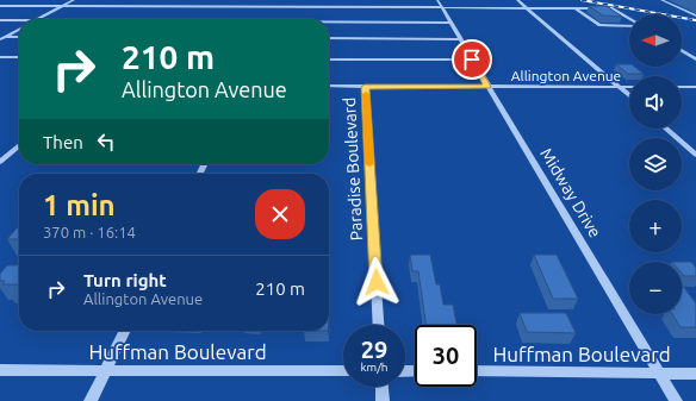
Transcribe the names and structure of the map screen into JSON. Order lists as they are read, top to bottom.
{
  "streets": {
    "street": [
      "Allington Avenue",
      "Paradise Boulevard",
      "Midway Drive",
      "Huffman Boulevard"
    ]
  },
  "crossings": [
    ["Allington Avenue", "Paradise Boulevard"],
    ["Allington Avenue", "Midway Drive"],
    ["Midway Drive", "Huffman Boulevard"]
  ],
  "north": "left",
  "page": {
    "map_buttons": ["+", "−"],
    "turn": ["210 m", "Allington Avenue"],
    "then": "Then",
    "heading": ["1 min", "370 m · 16:14"],
    "list": [
      {
        "name": "Turn right",
        "note": "Allington Avenue",
        "value": "210 m"
      }
    ],
    "speed": "29 km/h",
    "limit": "30"
  }
}
